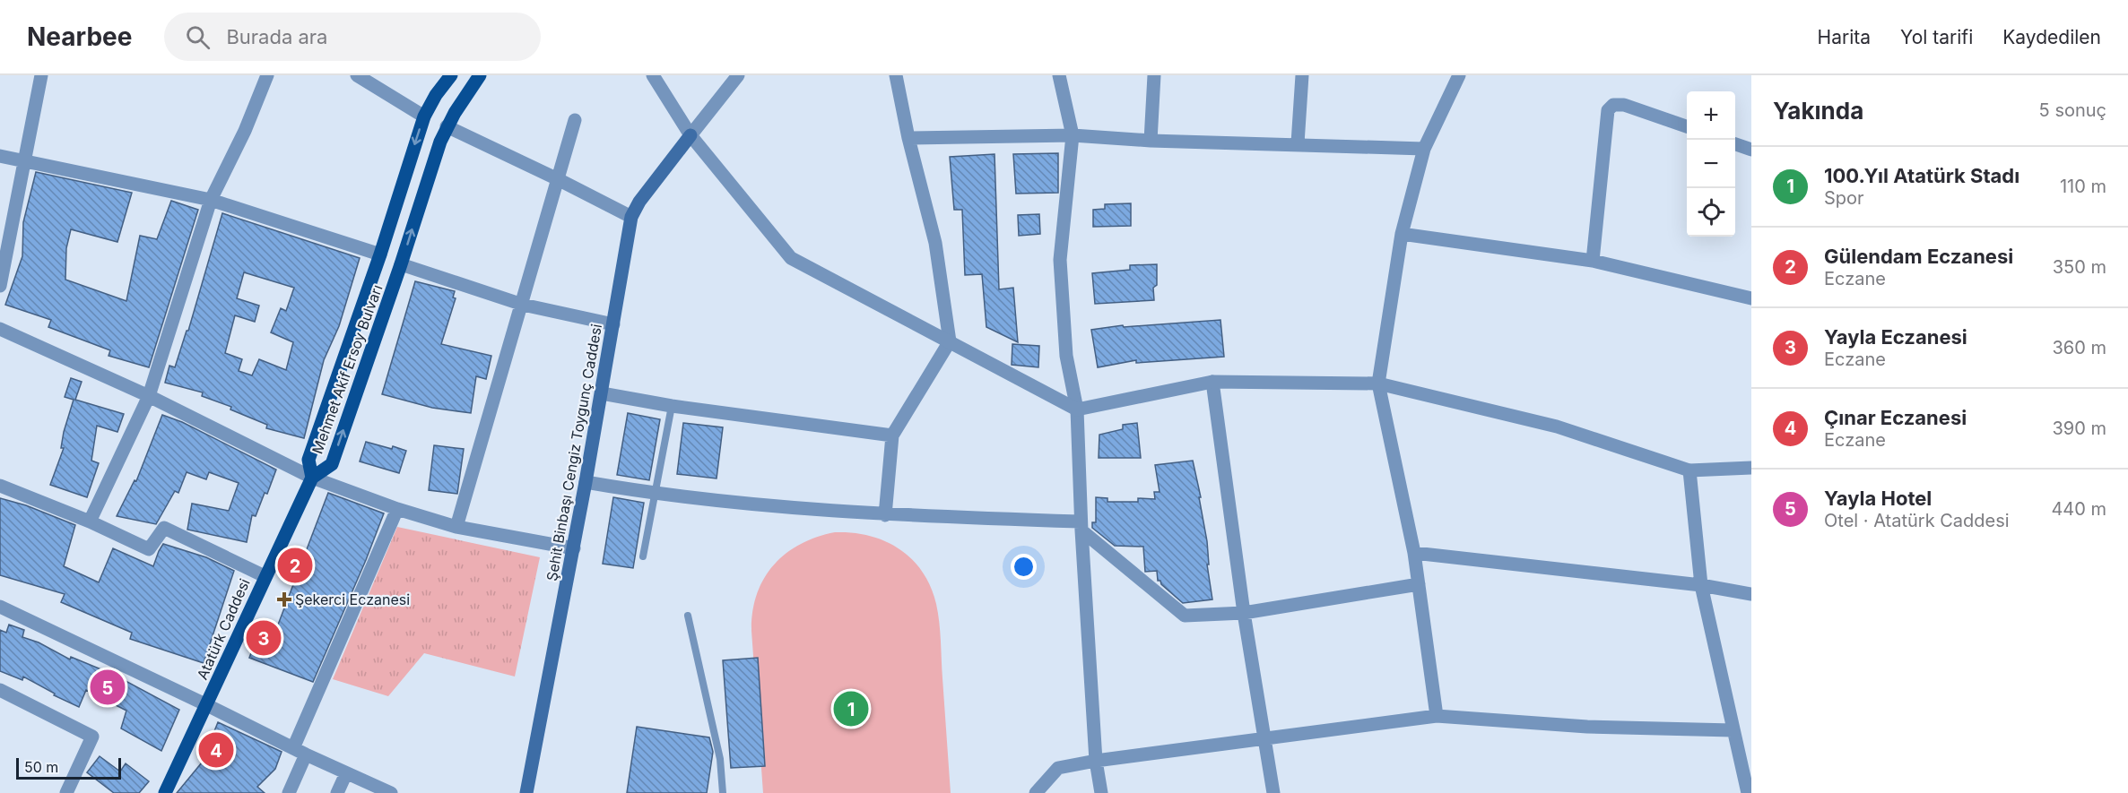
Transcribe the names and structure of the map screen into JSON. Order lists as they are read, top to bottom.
{
  "streets": {
    "main road": ["Mehmet Akif Ersoy Bulvarı", "Şehit Binbaşı Cengiz Toygunç Caddesi", "Atatürk Caddesi"]
  },
  "crossings": [
    ["Mehmet Akif Ersoy Bulvarı", "Atatürk Caddesi"]
  ],
  "places": {
    "health": ["Şekerci Eczanesi"]
  },
  "scale_bar": "50 m",
  "page": {
    "header": "Nearbee",
    "search": "Burada ara",
    "nav": ["Harita", "Yol tarifi", "Kaydedilen"],
    "heading": ["Yakında", "5 sonuç"],
    "map_buttons": ["+", "−"],
    "list": [
      {
        "mark": "1",
        "name": "100.Yıl Atatürk Stadı",
        "note": "Spor",
        "value": "110 m"
      },
      {
        "mark": "2",
        "name": "Gülendam Eczanesi",
        "note": "Eczane",
        "value": "350 m"
      },
      {
        "mark": "3",
        "name": "Yayla Eczanesi",
        "note": "Eczane",
        "value": "360 m"
      },
      {
        "mark": "4",
        "name": "Çınar Eczanesi",
        "note": "Eczane",
        "value": "390 m"
      },
      {
        "mark": "5",
        "name": "Yayla Hotel",
        "note": "Otel · Atatürk Caddesi",
        "value": "440 m"
      }
    ],
    "pins": [
      "2",
      "3",
      "5",
      "1",
      "4"
    ],
    "scale": "50 m"
  }
}
